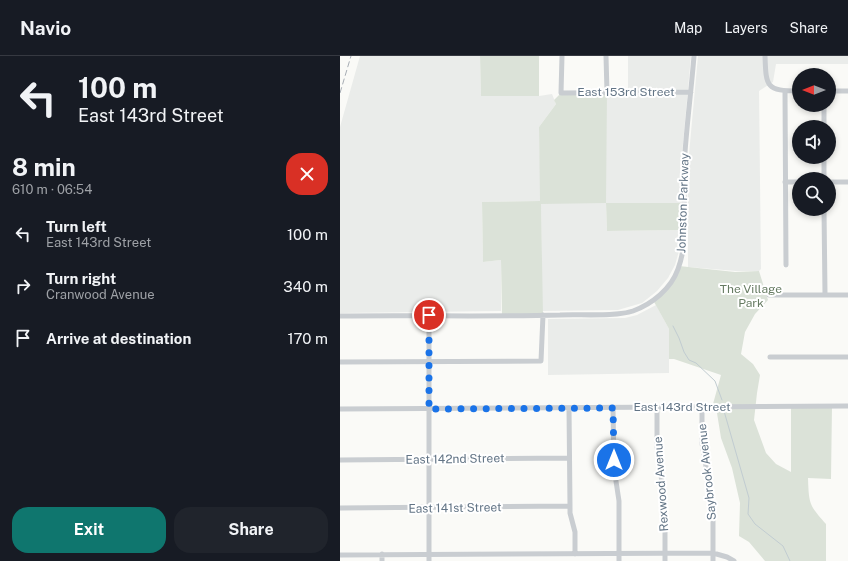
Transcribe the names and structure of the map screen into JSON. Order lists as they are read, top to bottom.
{
  "streets": {
    "street": [
      "East 153rd Street",
      "Johnston Parkway",
      "East 143rd Street",
      "East 142nd Street",
      "Saybrook Avenue",
      "Rexwood Avenue",
      "East 141st Street"
    ]
  },
  "crossings": [
    ["East 153rd Street", "Johnston Parkway"],
    ["East 143rd Street", "Saybrook Avenue"],
    ["East 143rd Street", "Rexwood Avenue"]
  ],
  "parks": ["The Village Park"],
  "north": "left",
  "page": {
    "header": "Navio",
    "nav": ["Map", "Layers", "Share"],
    "turn": ["100 m", "East 143rd Street"],
    "heading": ["8 min", "610 m · 06:54"],
    "list": [
      {
        "name": "Turn left",
        "note": "East 143rd Street",
        "value": "100 m"
      },
      {
        "name": "Turn right",
        "note": "Cranwood Avenue",
        "value": "340 m"
      },
      {
        "name": "Arrive at destination",
        "value": "170 m"
      }
    ],
    "buttons": ["Exit", "Share"]
  }
}
